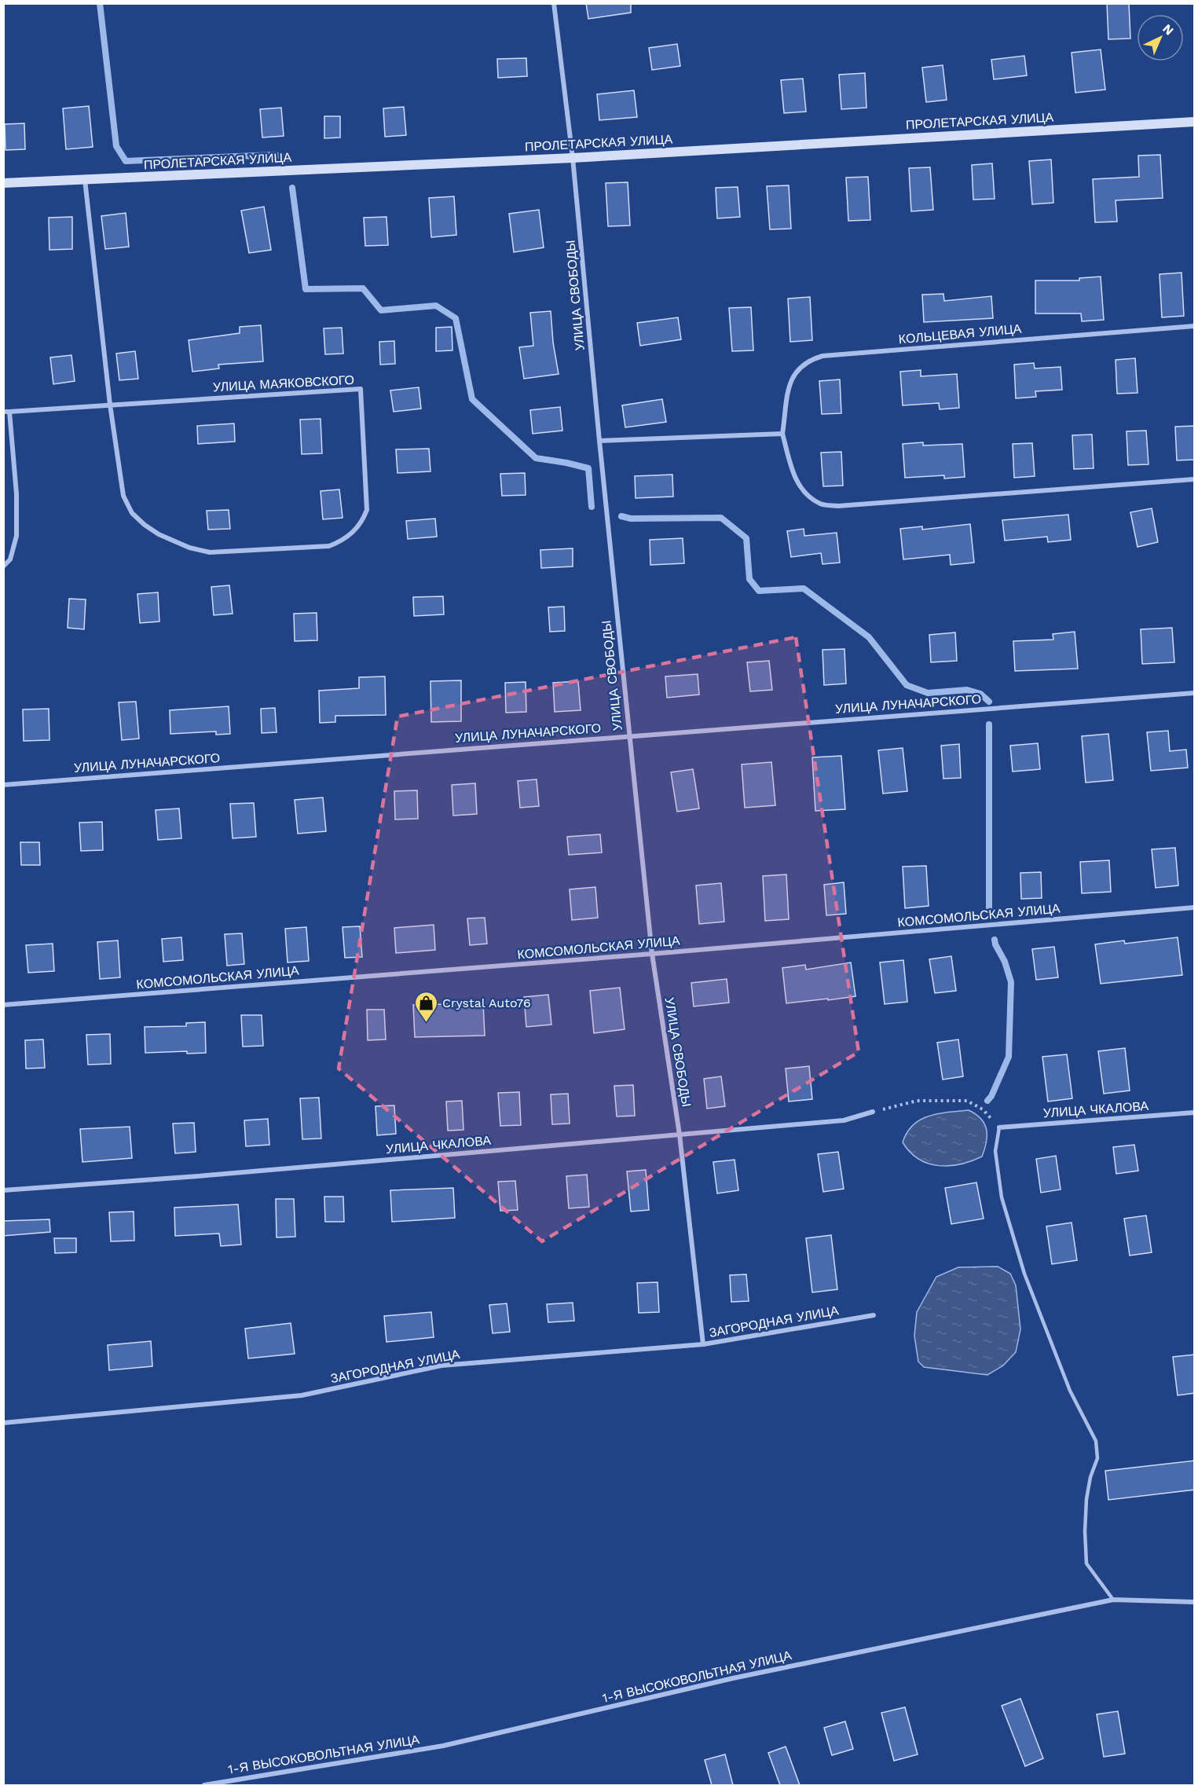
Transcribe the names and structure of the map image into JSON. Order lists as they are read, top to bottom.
{
  "streets": {
    "main road": ["ПРОЛЕТАРСКАЯ УЛИЦА"],
    "street": [
      "УЛИЦА СВОБОДЫ",
      "КОЛЬЦЕВАЯ УЛИЦА",
      "УЛИЦА МАЯКОВСКОГО",
      "УЛИЦА ЛУНАЧАРСКОГО",
      "КОМСОМОЛЬСКАЯ УЛИЦА",
      "УЛИЦА ЧКАЛОВА",
      "ЗАГОРОДНАЯ УЛИЦА",
      "1-Я ВЫСОКОВОЛЬТНАЯ УЛИЦА"
    ]
  },
  "crossings": [
    ["ПРОЛЕТАРСКАЯ УЛИЦА", "УЛИЦА СВОБОДЫ"],
    ["ПРОЛЕТАРСКАЯ УЛИЦА", "УЛИЦА МАЯКОВСКОГО"],
    ["УЛИЦА СВОБОДЫ", "УЛИЦА ЛУНАЧАРСКОГО"],
    ["УЛИЦА СВОБОДЫ", "КОМСОМОЛЬСКАЯ УЛИЦА"],
    ["УЛИЦА СВОБОДЫ", "УЛИЦА ЧКАЛОВА"],
    ["УЛИЦА СВОБОДЫ", "ЗАГОРОДНАЯ УЛИЦА"]
  ],
  "places": {
    "shop": ["Crystal Auto76"]
  },
  "north": "top right"
}
